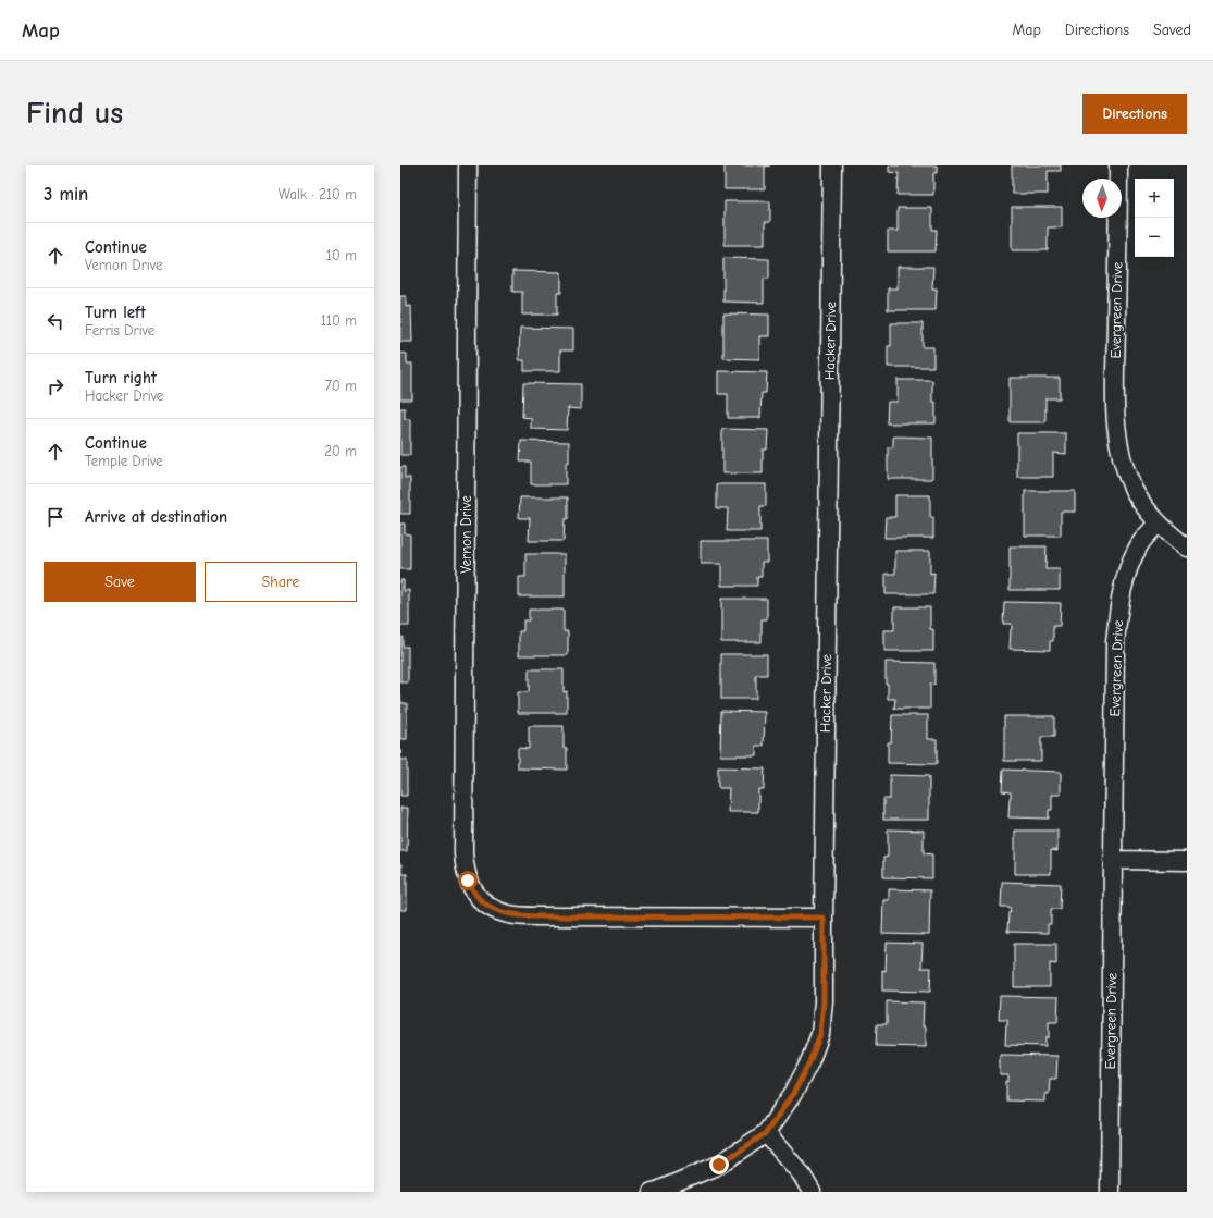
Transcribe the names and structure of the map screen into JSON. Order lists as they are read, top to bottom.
{
  "streets": {
    "street": ["Evergreen Drive", "Hacker Drive", "Vernon Drive"]
  },
  "crossings": [
    ["Hacker Drive", "Vernon Drive"]
  ],
  "north": "bottom",
  "page": {
    "header": "Map",
    "nav": ["Map", "Directions", "Saved"],
    "buttons": [
      "Directions",
      ["Save", "Share"]
    ],
    "title": "Find us",
    "heading": ["3 min", "Walk · 210 m"],
    "map_buttons": ["+", "−"],
    "list": [
      ["Continue", "Vernon Drive", "10 m"],
      ["Turn left", "Ferris Drive", "110 m"],
      ["Turn right", "Hacker Drive", "70 m"],
      ["Continue", "Temple Drive", "20 m"],
      "Arrive at destination"
    ]
  }
}
